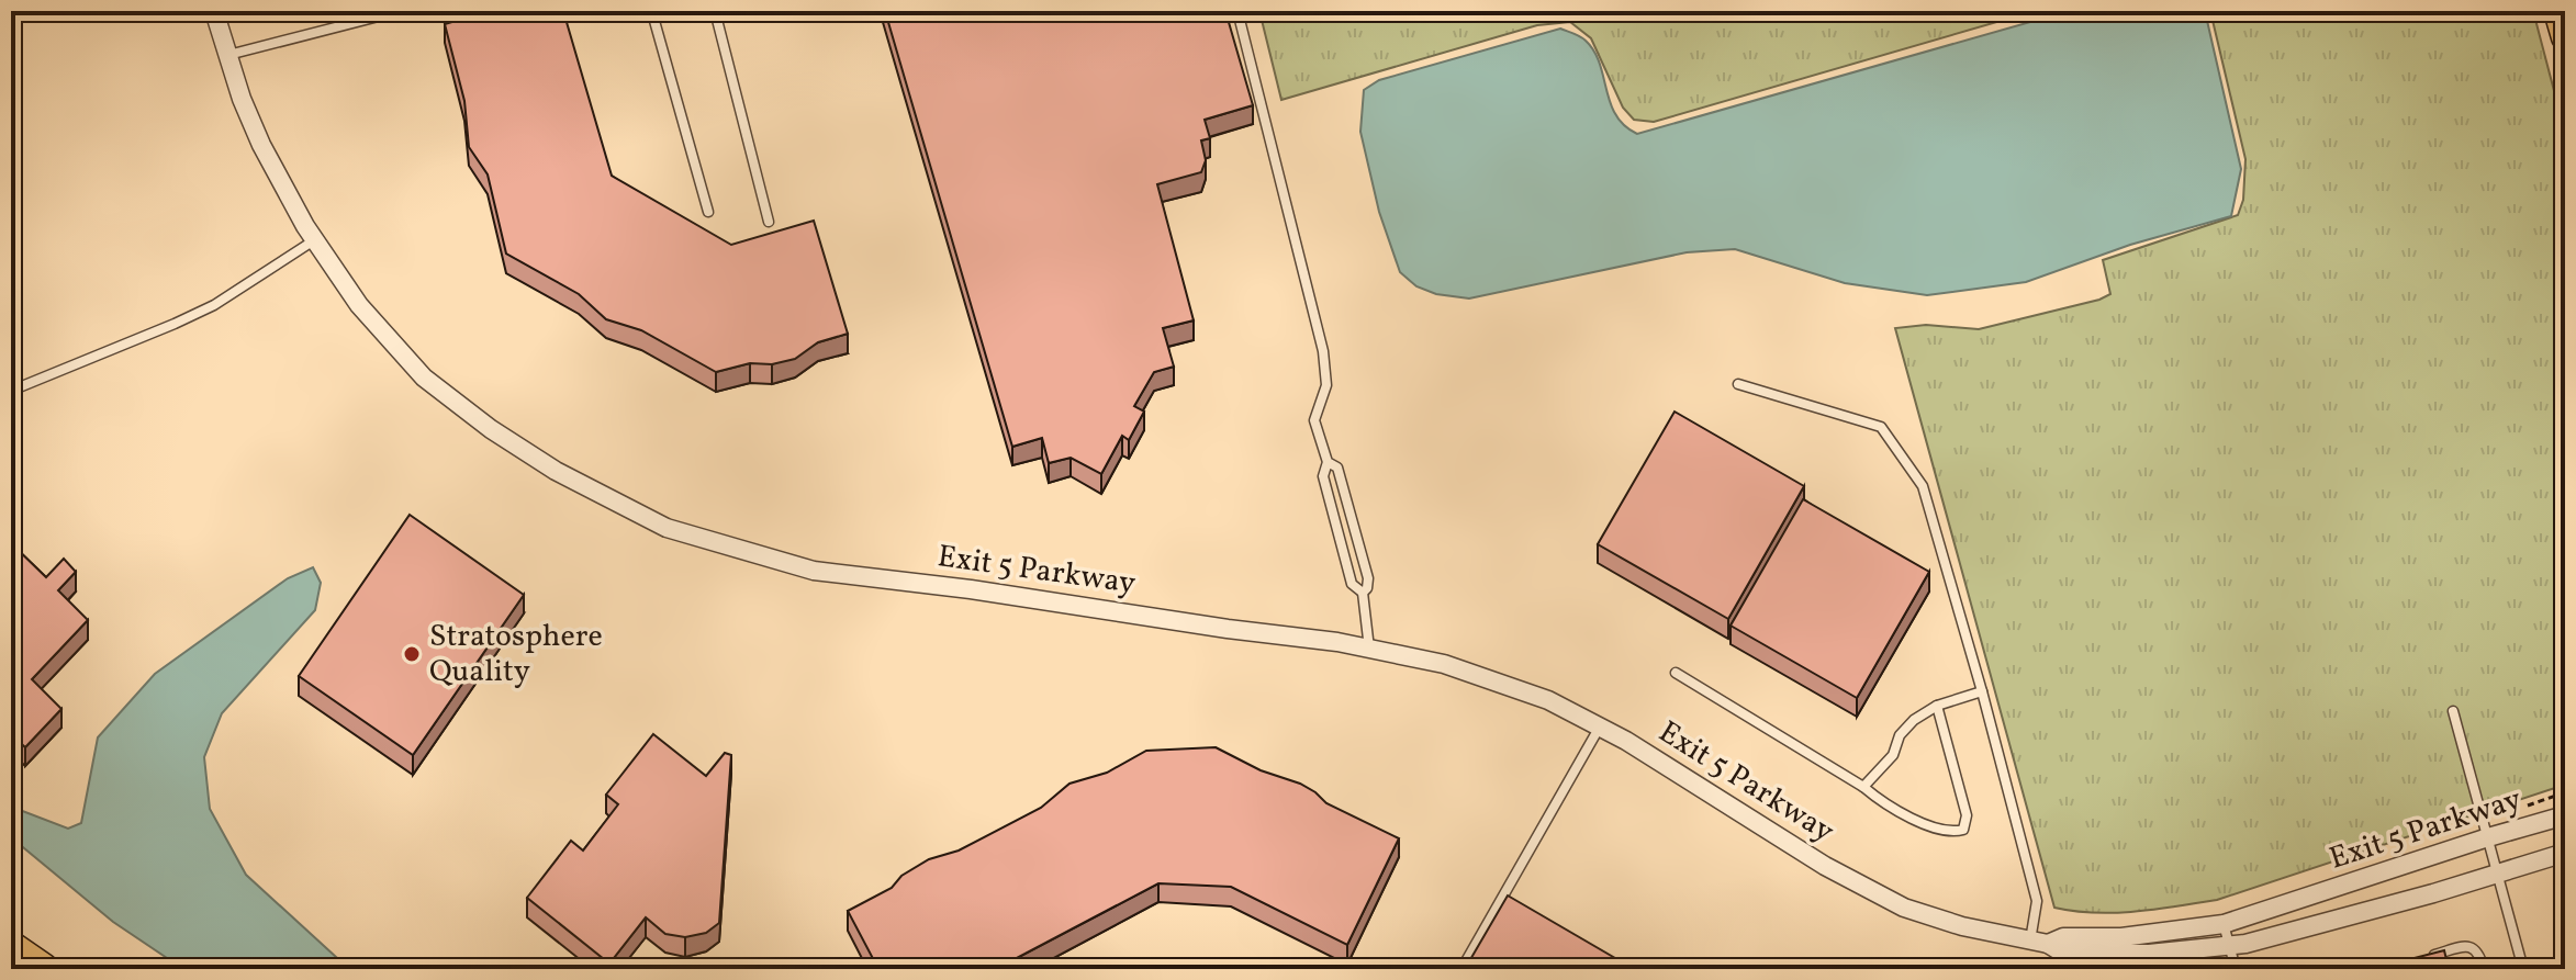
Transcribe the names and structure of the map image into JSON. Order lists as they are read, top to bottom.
{
  "streets": {
    "street": ["Exit 5 Parkway"]
  },
  "places": ["Stratosphere Quality"]
}
